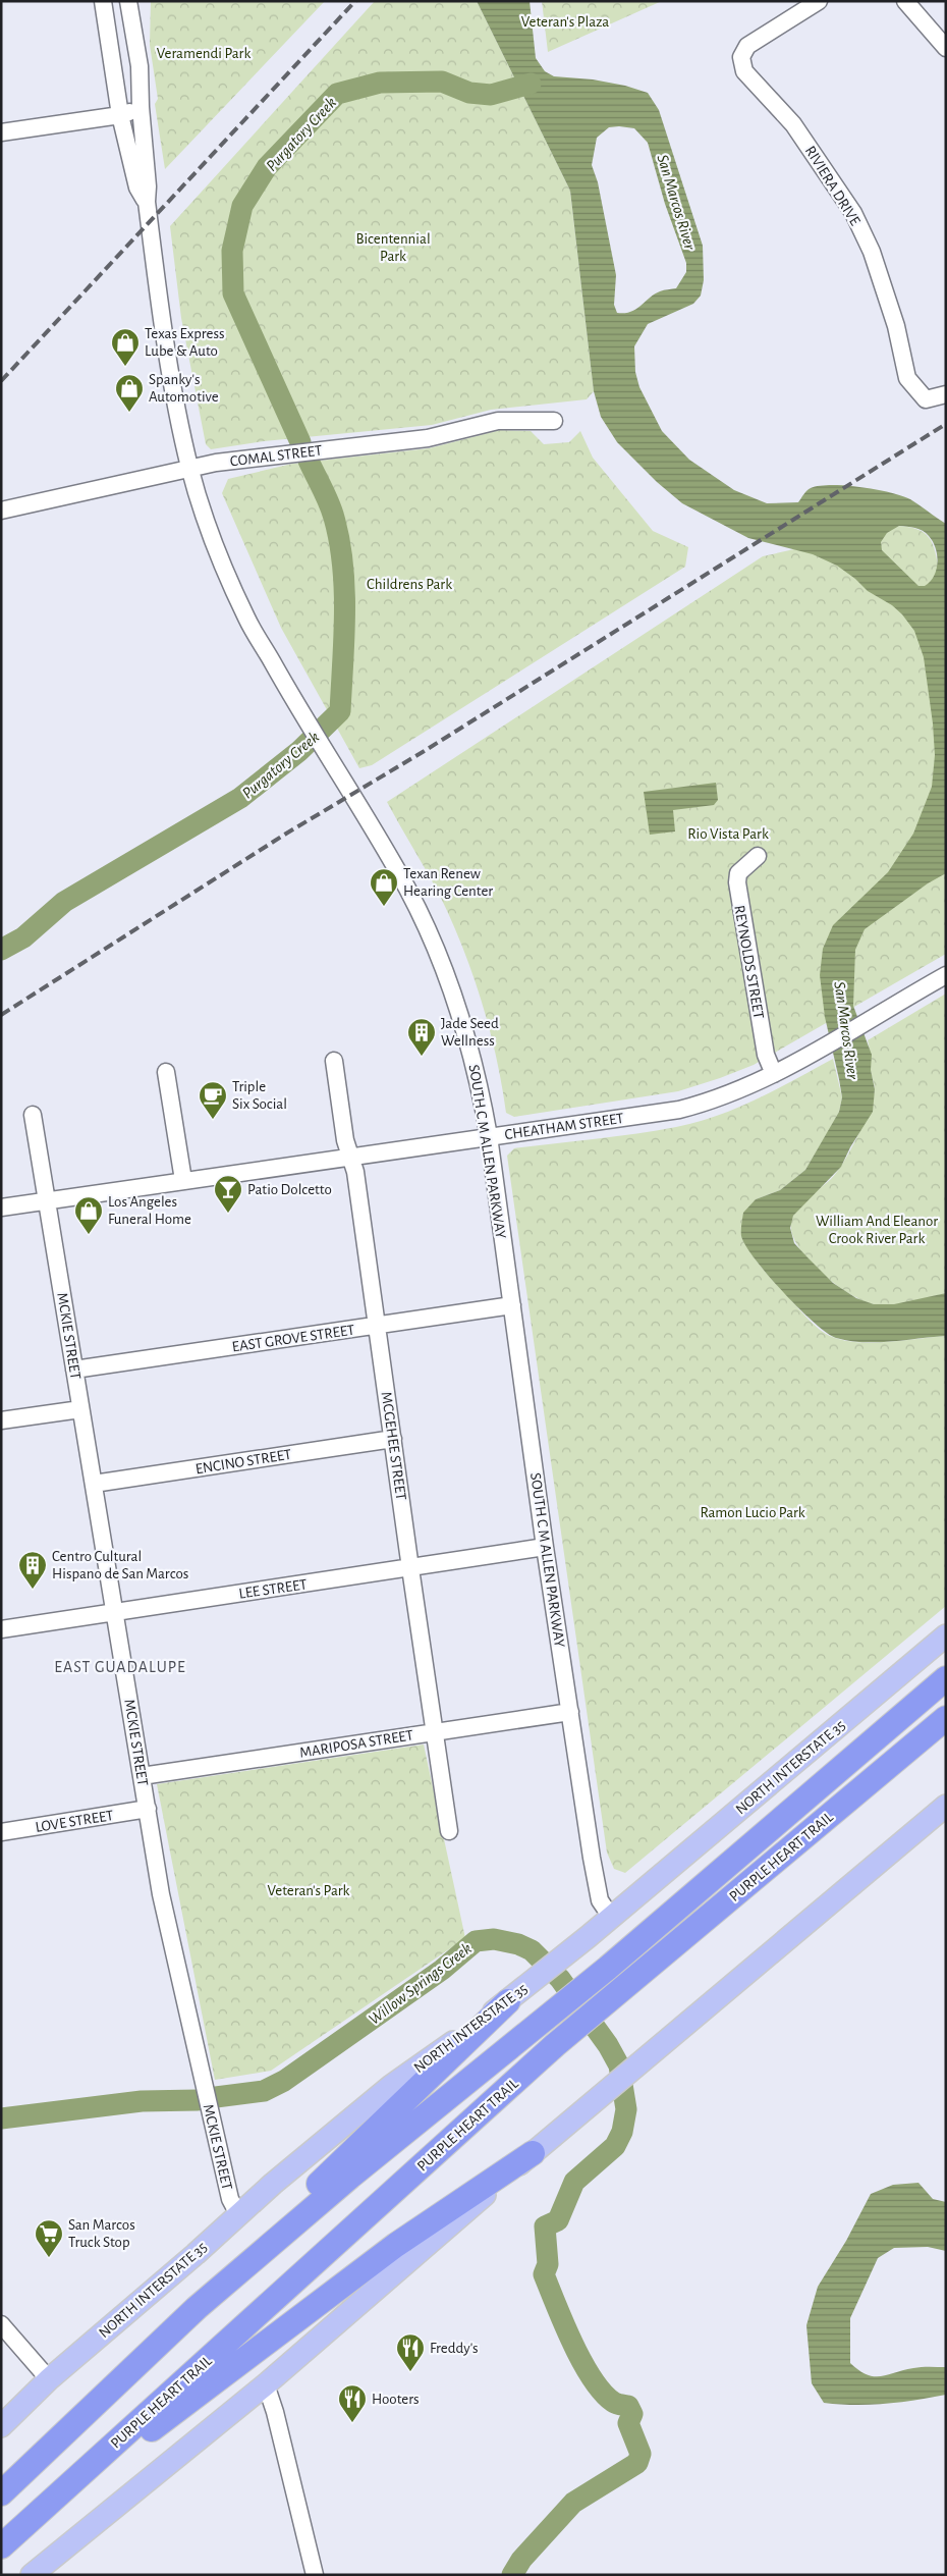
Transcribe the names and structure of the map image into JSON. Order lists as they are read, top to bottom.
{
  "streets": {
    "highway": ["PURPLE HEART TRAIL"],
    "main road": ["NORTH INTERSTATE 35"],
    "street": [
      "RIVIERA DRIVE",
      "COMAL STREET",
      "REYNOLDS STREET",
      "CHEATHAM STREET",
      "SOUTH C M ALLEN PARKWAY",
      "MCKIE STREET",
      "EAST GROVE STREET",
      "MCGEHEE STREET",
      "ENCINO STREET",
      "LEE STREET",
      "MARIPOSA STREET",
      "LOVE STREET"
    ]
  },
  "crossings": [
    ["COMAL STREET", "SOUTH C M ALLEN PARKWAY"],
    ["REYNOLDS STREET", "CHEATHAM STREET"],
    ["CHEATHAM STREET", "SOUTH C M ALLEN PARKWAY"],
    ["CHEATHAM STREET", "MCKIE STREET"],
    ["CHEATHAM STREET", "MCGEHEE STREET"],
    ["SOUTH C M ALLEN PARKWAY", "EAST GROVE STREET"],
    ["SOUTH C M ALLEN PARKWAY", "LEE STREET"],
    ["SOUTH C M ALLEN PARKWAY", "MARIPOSA STREET"],
    ["SOUTH C M ALLEN PARKWAY", "NORTH INTERSTATE 35"],
    ["MCKIE STREET", "EAST GROVE STREET"],
    ["MCKIE STREET", "ENCINO STREET"],
    ["MCKIE STREET", "LEE STREET"],
    ["MCKIE STREET", "MARIPOSA STREET"],
    ["MCKIE STREET", "NORTH INTERSTATE 35"],
    ["MCKIE STREET", "LOVE STREET"],
    ["EAST GROVE STREET", "MCGEHEE STREET"],
    ["MCGEHEE STREET", "ENCINO STREET"],
    ["MCGEHEE STREET", "LEE STREET"],
    ["MCGEHEE STREET", "MARIPOSA STREET"]
  ],
  "districts": ["EAST GUADALUPE"],
  "water": ["Purgatory Creek", "San Marcos River", "Willow Springs Creek"],
  "parks": [
    "Veteran's Plaza",
    "Veramendi Park",
    "Bicentennial Park",
    "Childrens Park",
    "Rio Vista Park",
    "William And Eleanor Crook River Park",
    "Ramon Lucio Park",
    "Veteran's Park"
  ],
  "places": {
    "shop": [
      "Texas Express Lube & Auto",
      "Spanky's Automotive",
      "Texan Renew Hearing Center",
      "Los Angeles Funeral Home"
    ],
    "building": ["Jade Seed Wellness", "Centro Cultural Hispano de San Marcos"],
    "cafe": ["Triple Six Social"],
    "bar": ["Patio Dolcetto"],
    "supermarket": ["San Marcos Truck Stop"],
    "restaurant": ["Freddy's", "Hooters"]
  }
}
